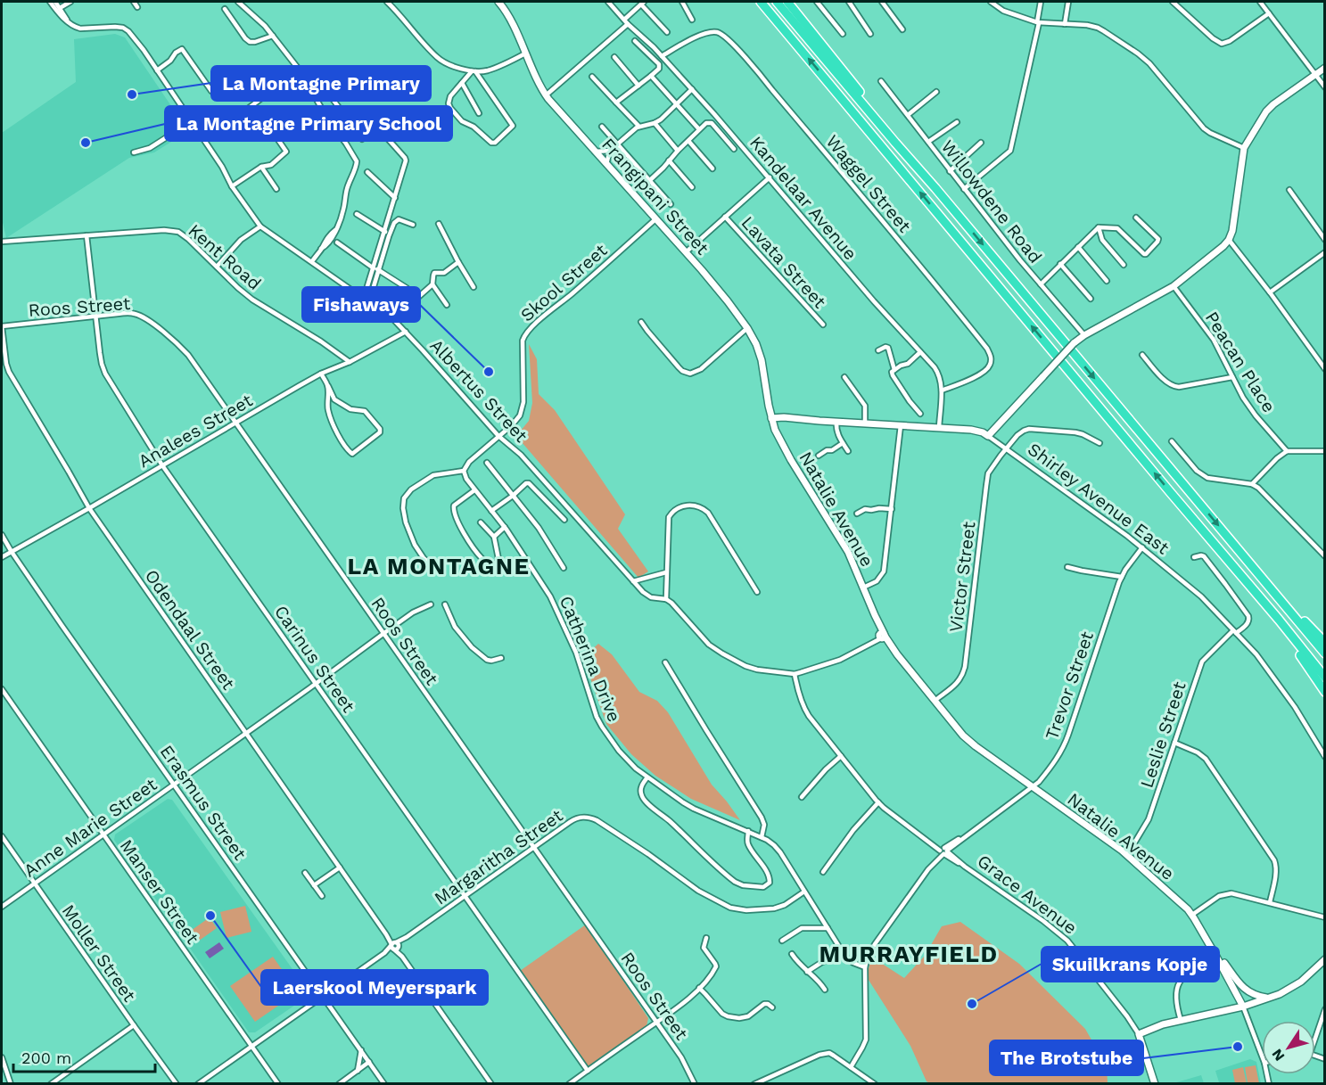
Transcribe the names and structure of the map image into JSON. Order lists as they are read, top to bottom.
{
  "streets": {
    "street": [
      "Waggel Street",
      "Frangipani Street",
      "Kandelaar Avenue",
      "Willowdene Road",
      "Kent Road",
      "Lavata Street",
      "Skool Street",
      "Roos Street",
      "Peacan Place",
      "Albertus Street",
      "Analees Street",
      "Shirley Avenue East",
      "Natalie Avenue",
      "Victor Street",
      "Odendaal Street",
      "Carinus Street",
      "Catherina Drive",
      "Trevor Street",
      "Leslie Street",
      "Erasmus Street",
      "Anne Marie Street",
      "Margaritha Street",
      "Manser Street",
      "Grace Avenue",
      "Moller Street"
    ]
  },
  "crossings": [
    ["Waggel Street", "Kandelaar Avenue"],
    ["Frangipani Street", "Skool Street"],
    ["Frangipani Street", "Shirley Avenue East"],
    ["Frangipani Street", "Natalie Avenue"],
    ["Kandelaar Avenue", "Shirley Avenue East"],
    ["Kent Road", "Analees Street"],
    ["Kent Road", "Carinus Street"],
    ["Skool Street", "Albertus Street"],
    ["Roos Street", "Analees Street"],
    ["Roos Street", "Odendaal Street"],
    ["Roos Street", "Carinus Street"],
    ["Roos Street", "Anne Marie Street"],
    ["Roos Street", "Margaritha Street"],
    ["Albertus Street", "Analees Street"],
    ["Analees Street", "Odendaal Street"],
    ["Analees Street", "Carinus Street"],
    ["Analees Street", "Erasmus Street"],
    ["Shirley Avenue East", "Natalie Avenue"],
    ["Shirley Avenue East", "Victor Street"],
    ["Shirley Avenue East", "Trevor Street"],
    ["Shirley Avenue East", "Leslie Street"],
    ["Natalie Avenue", "Victor Street"],
    ["Natalie Avenue", "Trevor Street"],
    ["Natalie Avenue", "Leslie Street"],
    ["Odendaal Street", "Anne Marie Street"],
    ["Odendaal Street", "Margaritha Street"],
    ["Carinus Street", "Anne Marie Street"],
    ["Carinus Street", "Margaritha Street"],
    ["Catherina Drive", "Trevor Street"],
    ["Catherina Drive", "Margaritha Street"],
    ["Trevor Street", "Grace Avenue"],
    ["Erasmus Street", "Anne Marie Street"],
    ["Erasmus Street", "Margaritha Street"],
    ["Anne Marie Street", "Manser Street"],
    ["Anne Marie Street", "Moller Street"],
    ["Margaritha Street", "Manser Street"]
  ],
  "districts": ["LA MONTAGNE", "MURRAYFIELD"],
  "places": [
    "La Montagne Primary",
    "La Montagne Primary School",
    "Fishaways",
    "Laerskool Meyerspark",
    "Skuilkrans Kopje",
    "The Brotstube"
  ],
  "scale_bar": "200 m",
  "north": "bottom left"
}
